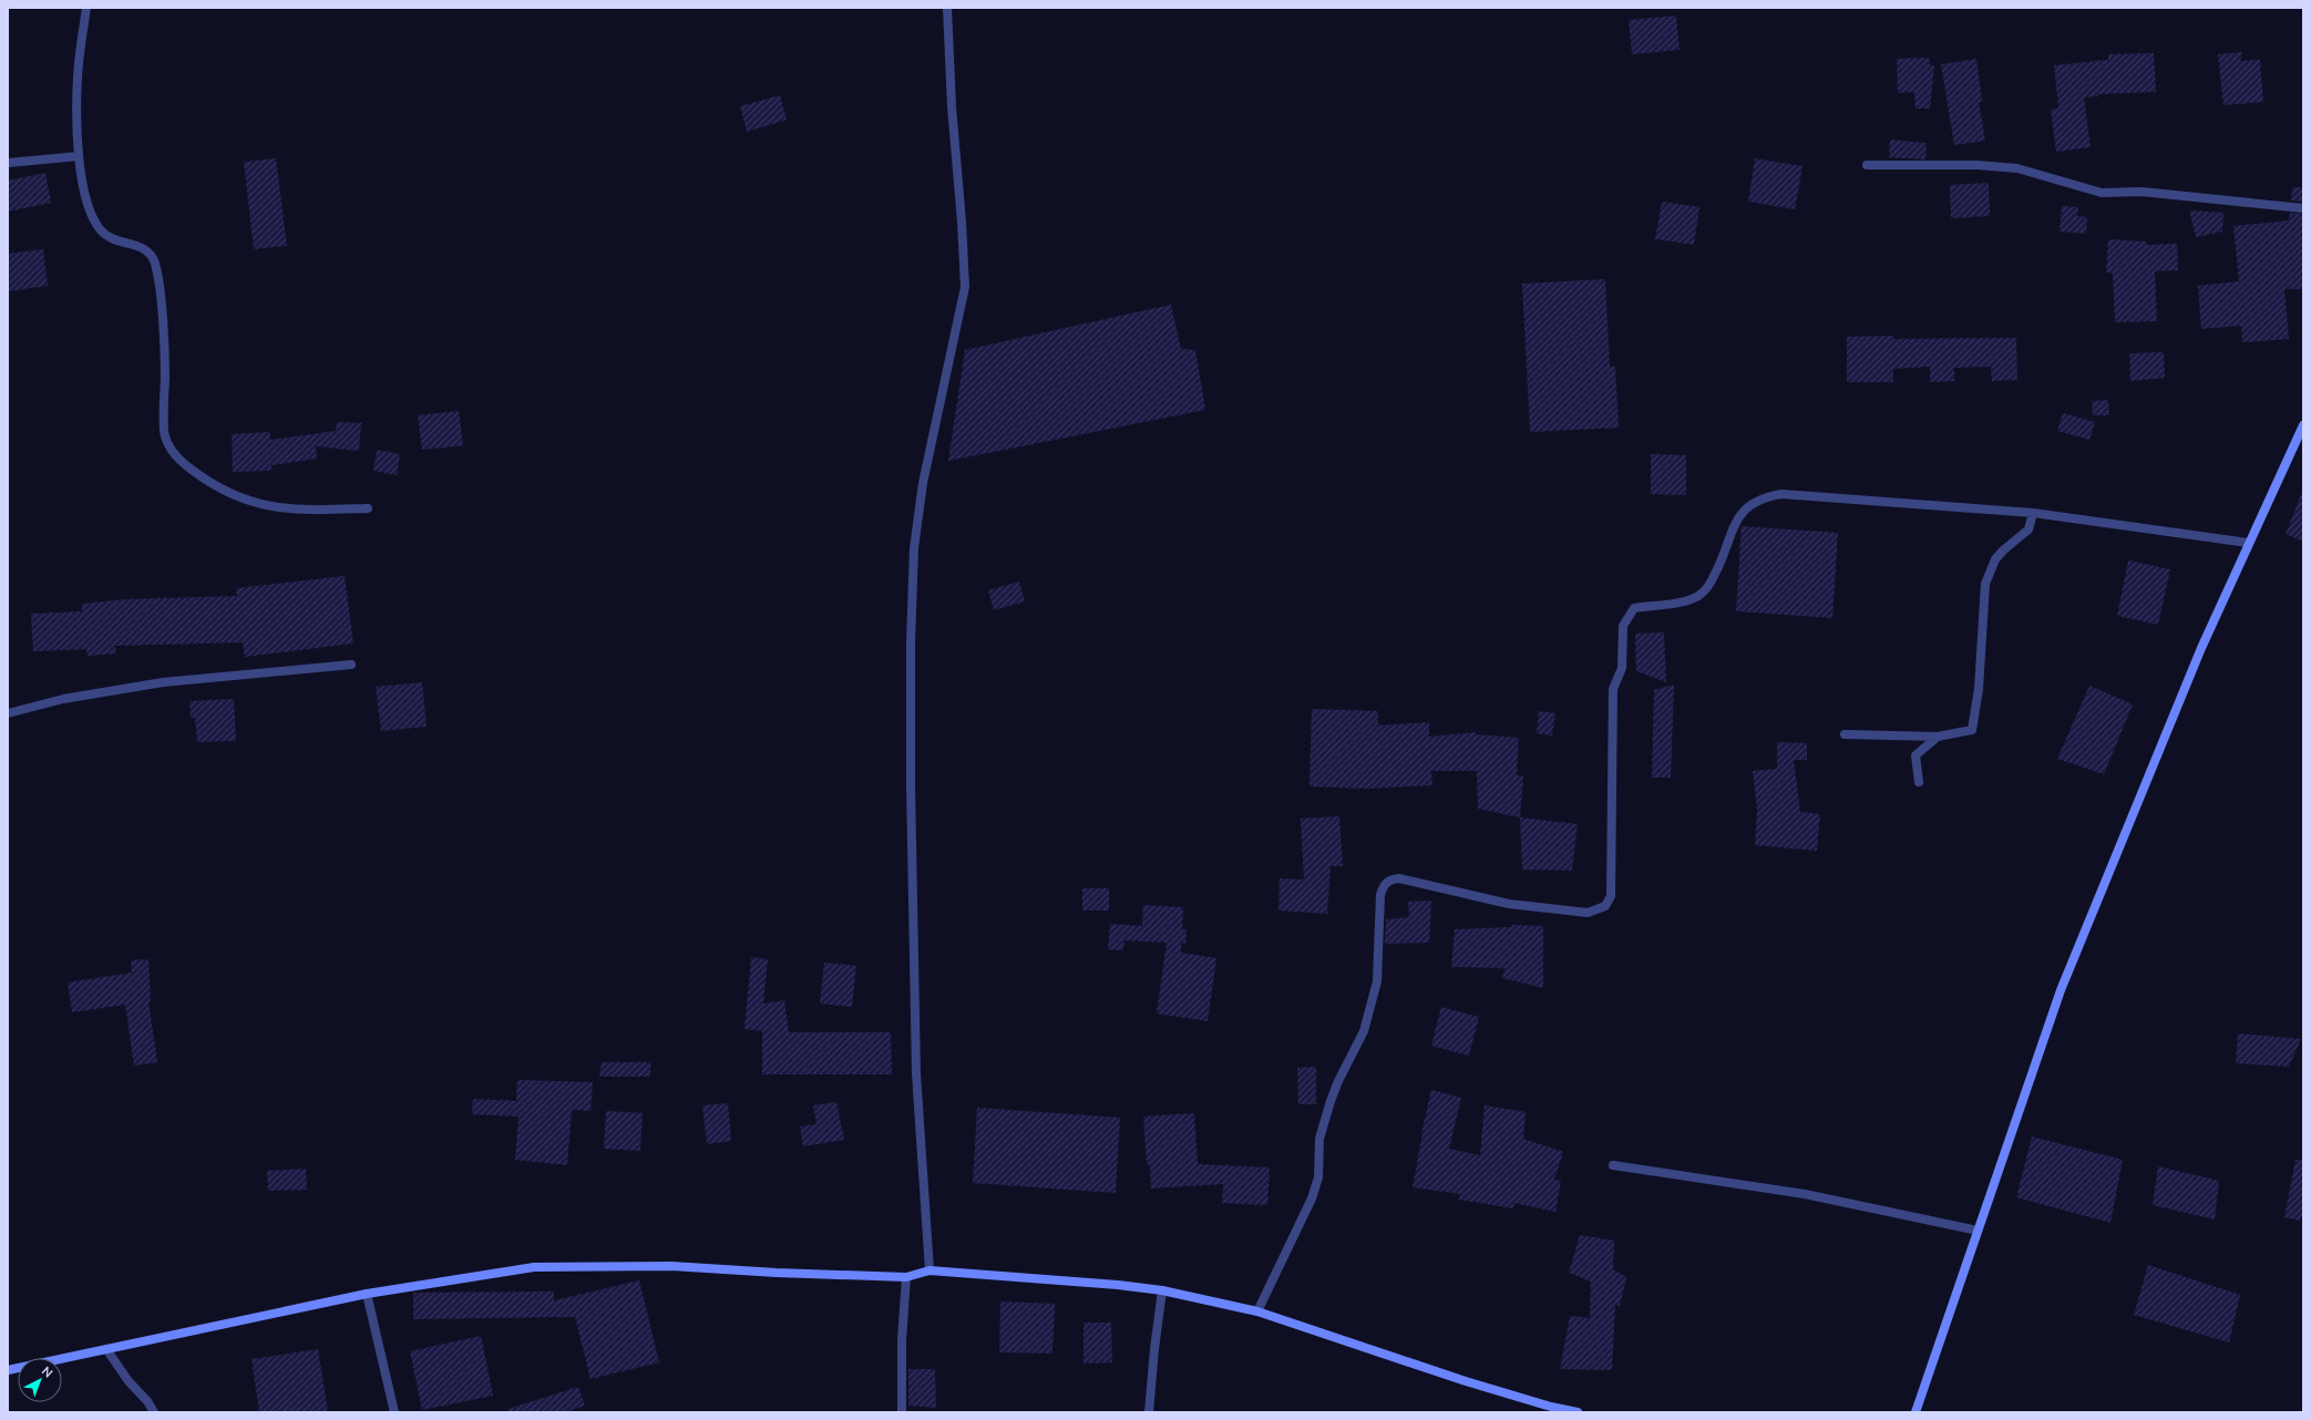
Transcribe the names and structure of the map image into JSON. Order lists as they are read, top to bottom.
{
  "north": "top right"
}
